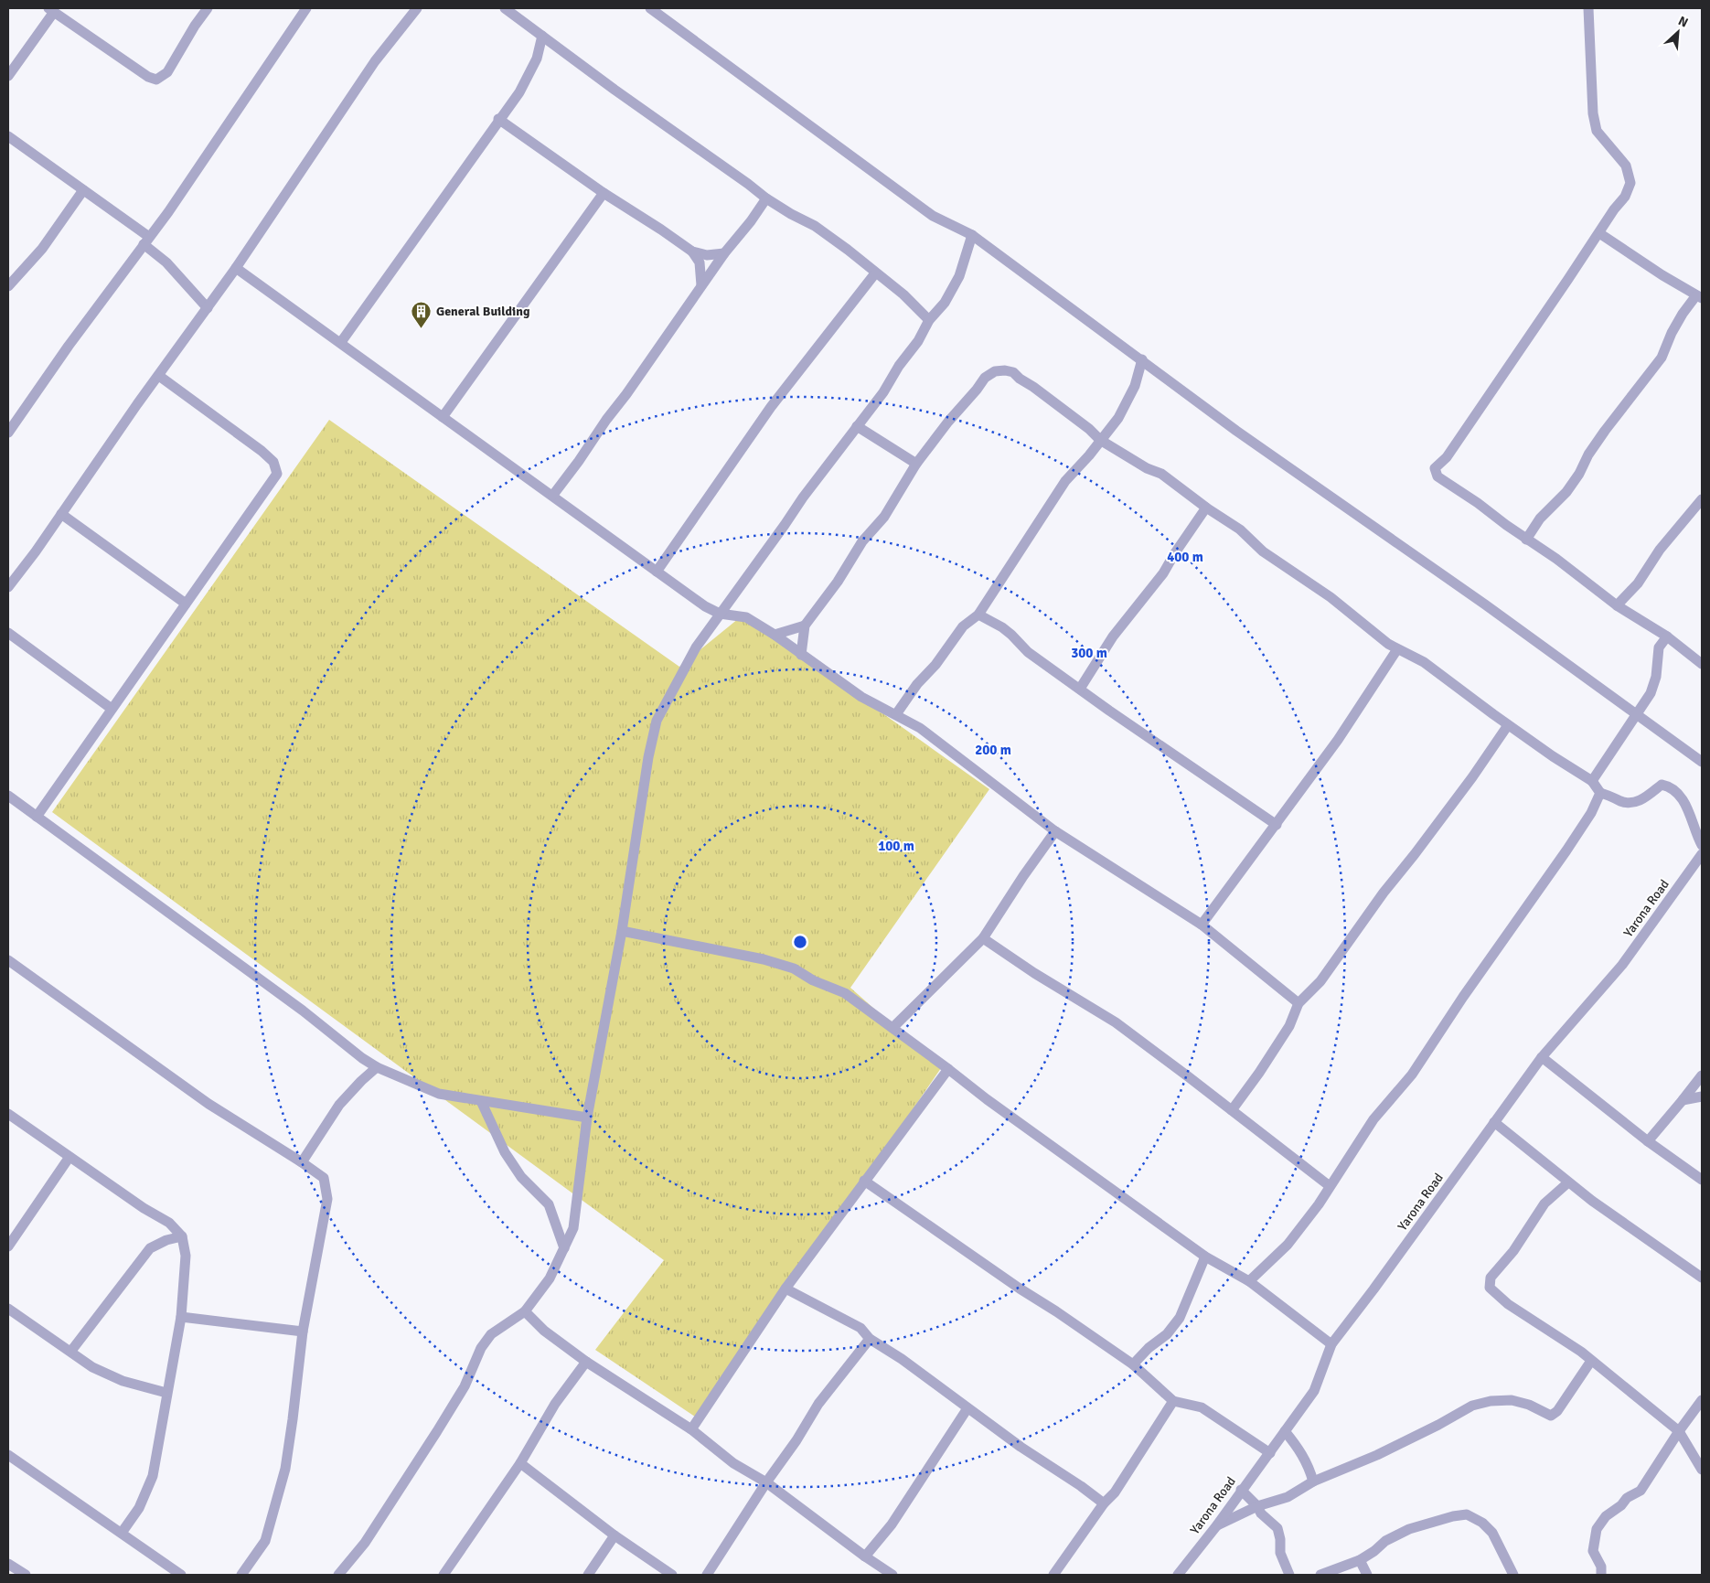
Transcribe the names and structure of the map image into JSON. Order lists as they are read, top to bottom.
{
  "streets": {
    "street": ["Yarona Road"]
  },
  "places": {
    "building": ["General Building"]
  },
  "north": "top right",
  "rings": [
    "400 m",
    "300 m",
    "200 m",
    "100 m"
  ]
}
